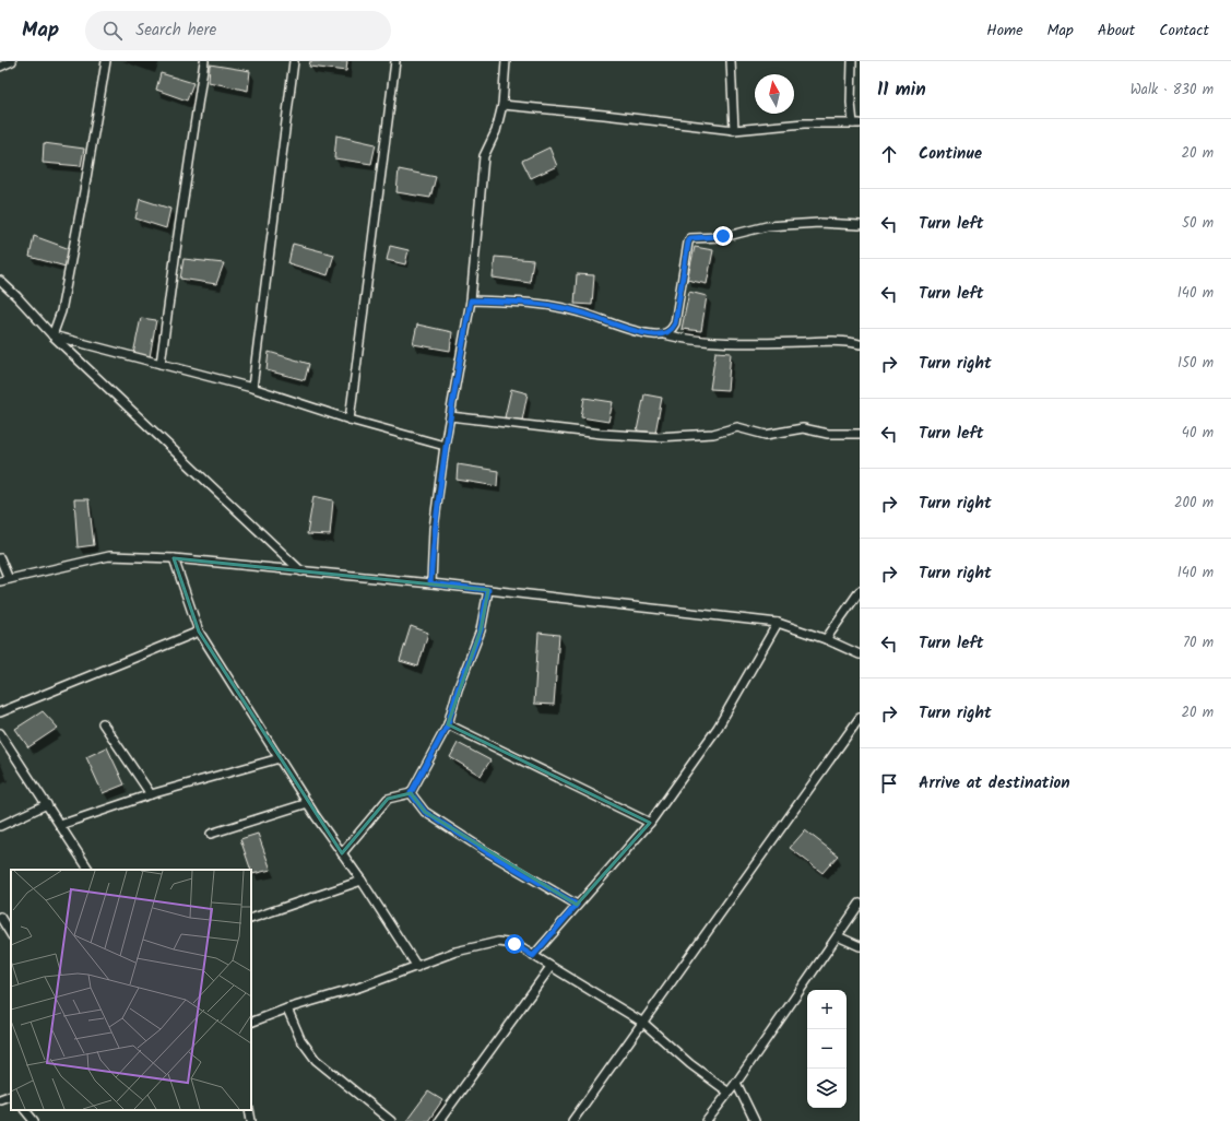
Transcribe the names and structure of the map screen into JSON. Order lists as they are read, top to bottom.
{
  "north": "top",
  "page": {
    "header": "Map",
    "search": "Search here",
    "nav": [
      "Home",
      "Map",
      "About",
      "Contact"
    ],
    "heading": ["11 min", "Walk · 830 m"],
    "list": [
      ["Continue", "20 m"],
      ["Turn left", "50 m"],
      ["Turn left", "140 m"],
      ["Turn right", "150 m"],
      ["Turn left", "40 m"],
      ["Turn right", "200 m"],
      ["Turn right", "140 m"],
      ["Turn left", "70 m"],
      ["Turn right", "20 m"],
      "Arrive at destination"
    ],
    "map_buttons": ["+", "−"]
  }
}
